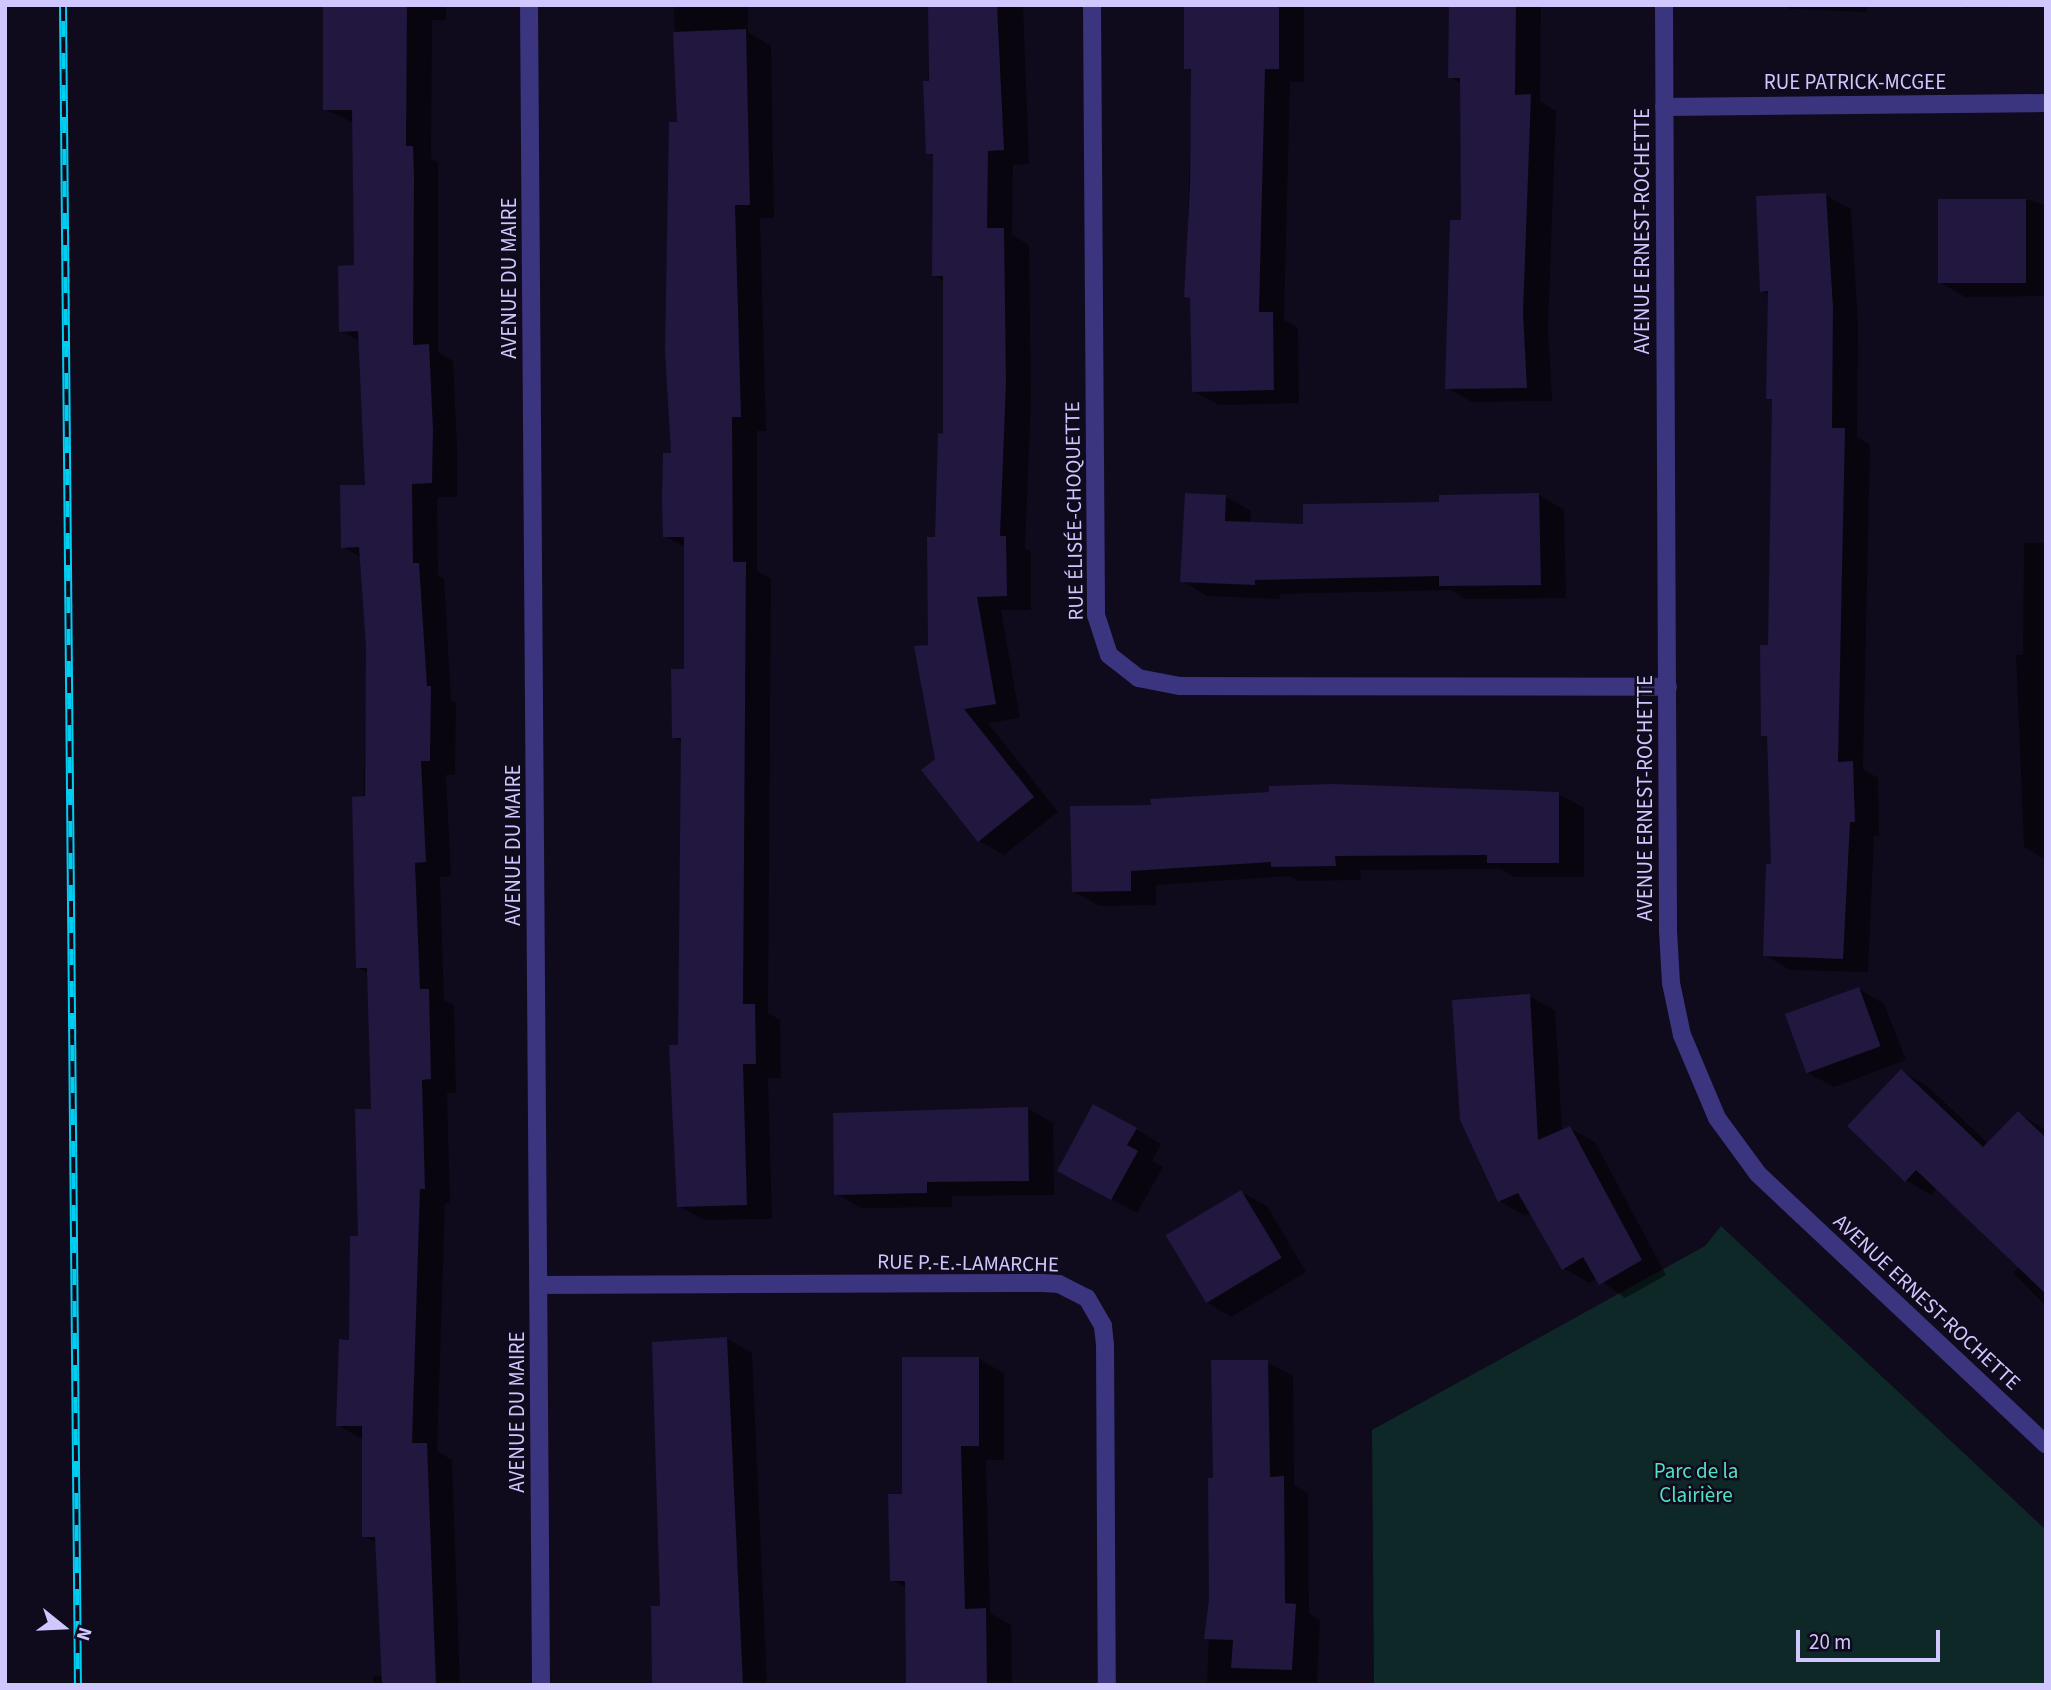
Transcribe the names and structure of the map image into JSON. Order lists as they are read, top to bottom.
{
  "streets": {
    "street": [
      "RUE PATRICK-MCGEE",
      "AVENUE ERNEST-ROCHETTE",
      "AVENUE DU MAIRE",
      "RUE ÉLISÉE-CHOQUETTE",
      "RUE P.-E.-LAMARCHE"
    ]
  },
  "crossings": [
    ["RUE PATRICK-MCGEE", "AVENUE ERNEST-ROCHETTE"],
    ["AVENUE ERNEST-ROCHETTE", "RUE ÉLISÉE-CHOQUETTE"],
    ["AVENUE DU MAIRE", "RUE P.-E.-LAMARCHE"]
  ],
  "parks": ["Parc de la Clairière"],
  "scale_bar": "20 m",
  "north": "right"
}
